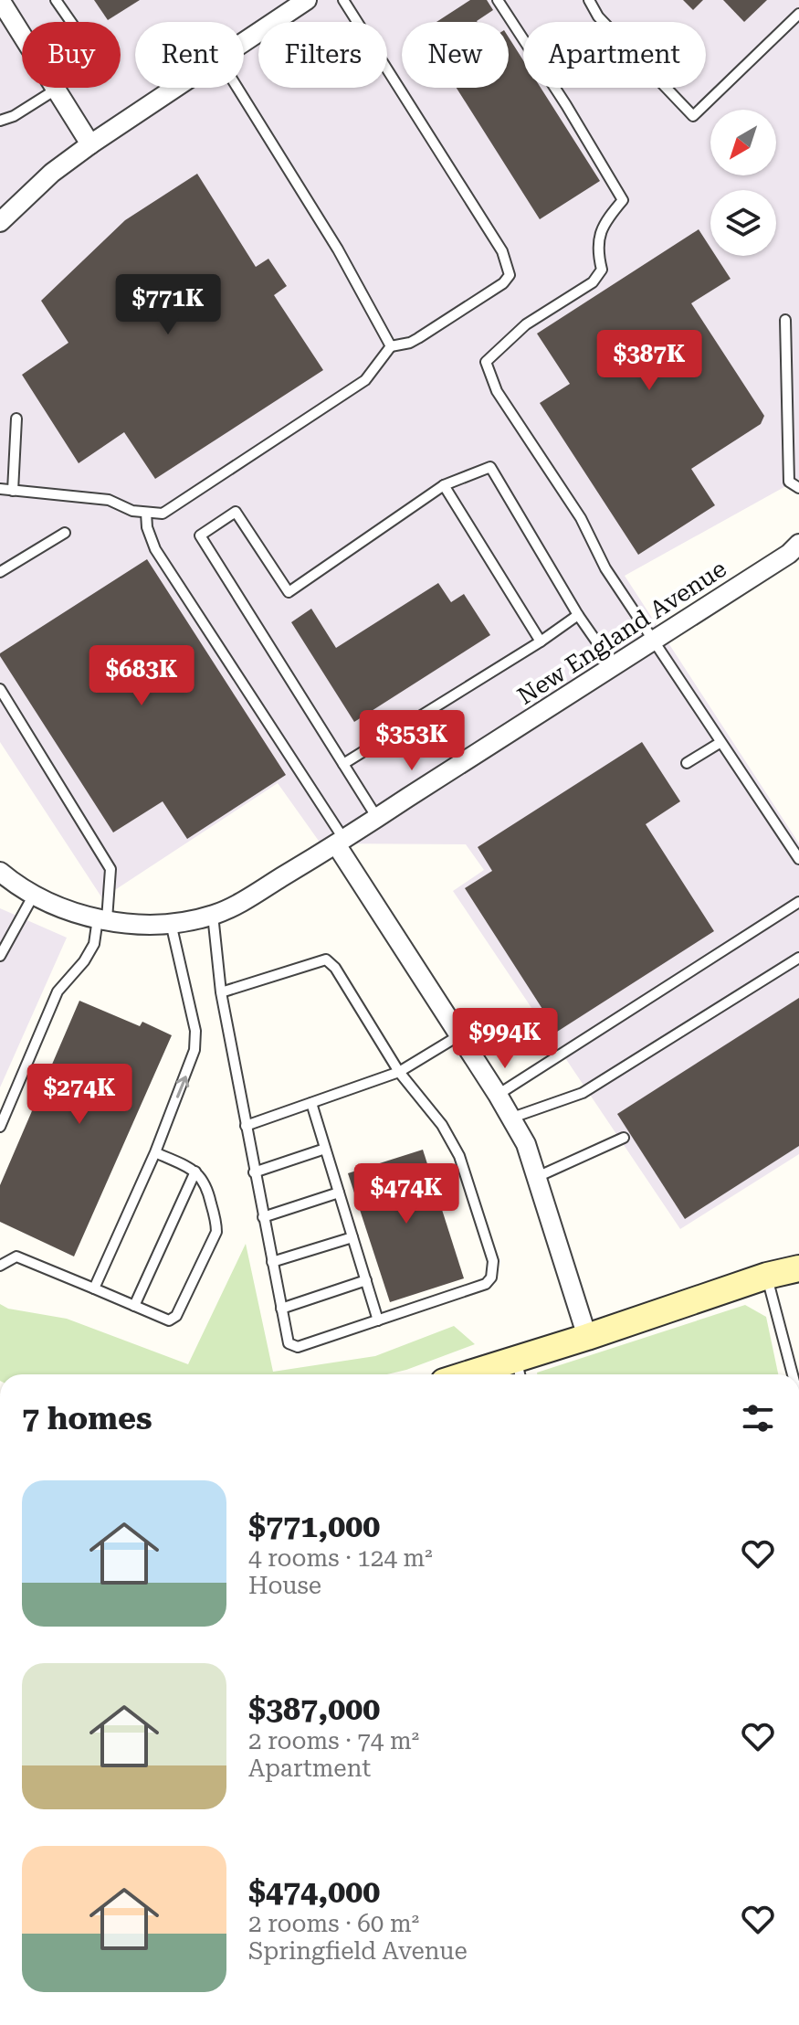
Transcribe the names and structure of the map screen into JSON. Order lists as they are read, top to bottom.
{
  "streets": {
    "street": ["New England Avenue"]
  },
  "north": "bottom left",
  "page": {
    "chip": [
      "Buy",
      "Rent",
      "Filters",
      "New",
      "Apartment"
    ],
    "price": [
      "$771K",
      "$387K",
      "$683K",
      "$353K",
      "$994K",
      "$274K",
      "$474K"
    ],
    "heading": "7 homes",
    "list": [
      {
        "name": "$771,000",
        "note": "4 rooms · 124 m² · House"
      },
      {
        "name": "$387,000",
        "note": "2 rooms · 74 m² · Apartment"
      },
      {
        "name": "$474,000",
        "note": "2 rooms · 60 m² · Springfield Avenue"
      }
    ]
  }
}
